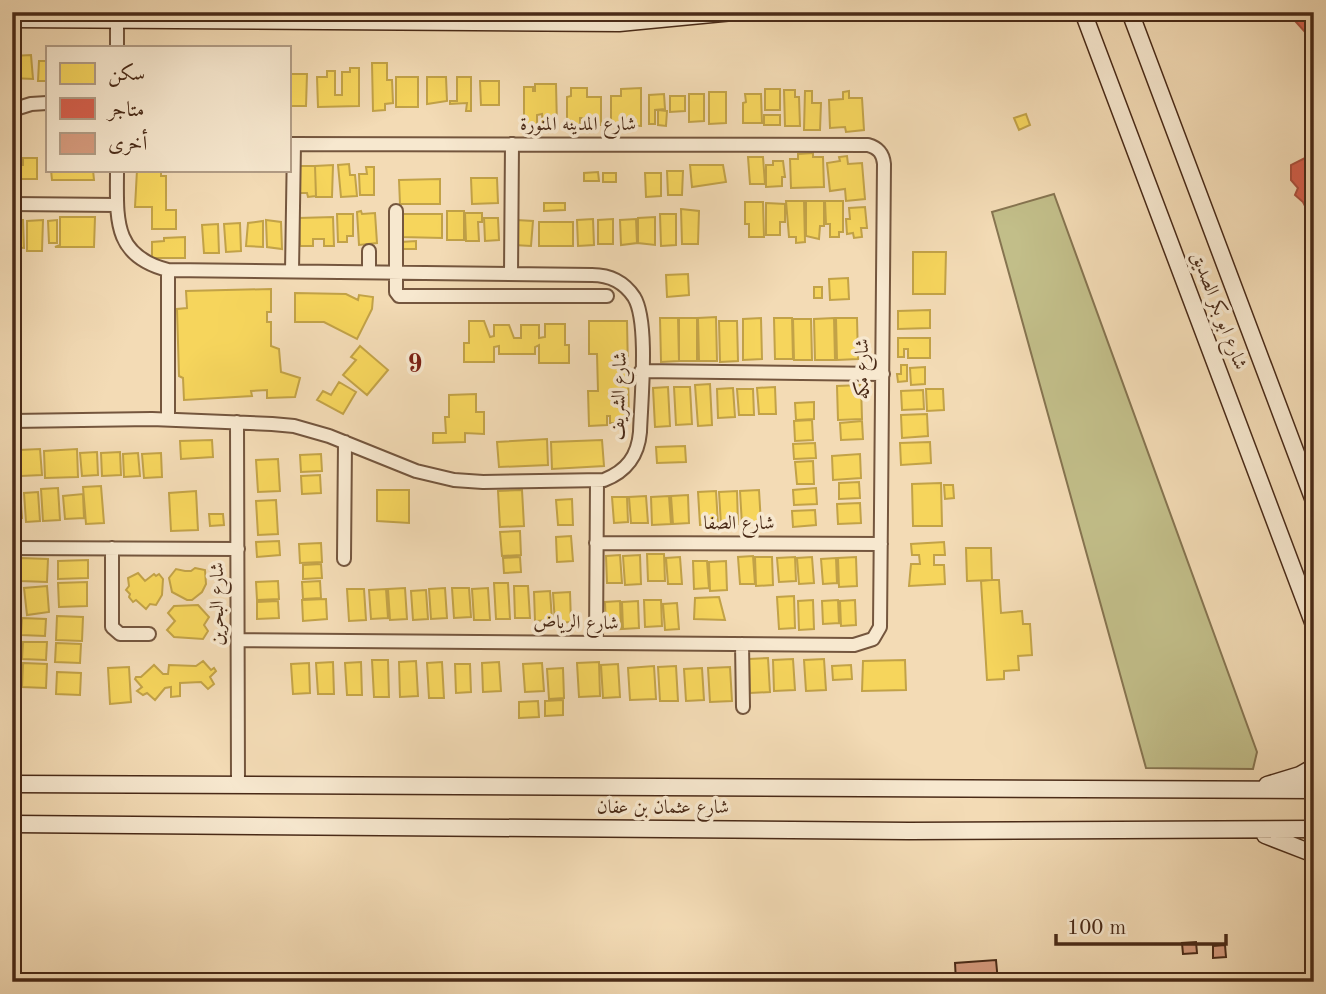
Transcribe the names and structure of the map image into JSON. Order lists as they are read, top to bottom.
{
  "streets": {
    "main road": ["شارع ابو بكر الصديق", "شارع عثمان بن عفان"],
    "street": [
      "شارع المدينه المنورة",
      "شارع مكه",
      "شارع الشريف",
      "شارع الصفا",
      "شارع البحرين",
      "شارع الرياض"
    ]
  },
  "crossings": [
    ["شارع المدينه المنورة", "شارع مكه"],
    ["شارع مكه", "شارع الصفا"],
    ["شارع مكه", "شارع الرياض"],
    ["شارع الشريف", "شارع البحرين"],
    ["شارع البحرين", "شارع الرياض"],
    ["شارع البحرين", "شارع عثمان بن عفان"]
  ],
  "districts": ["9"],
  "legend": ["سكن", "متاجر", "أخرى"],
  "scale_bar": "100 m"
}
